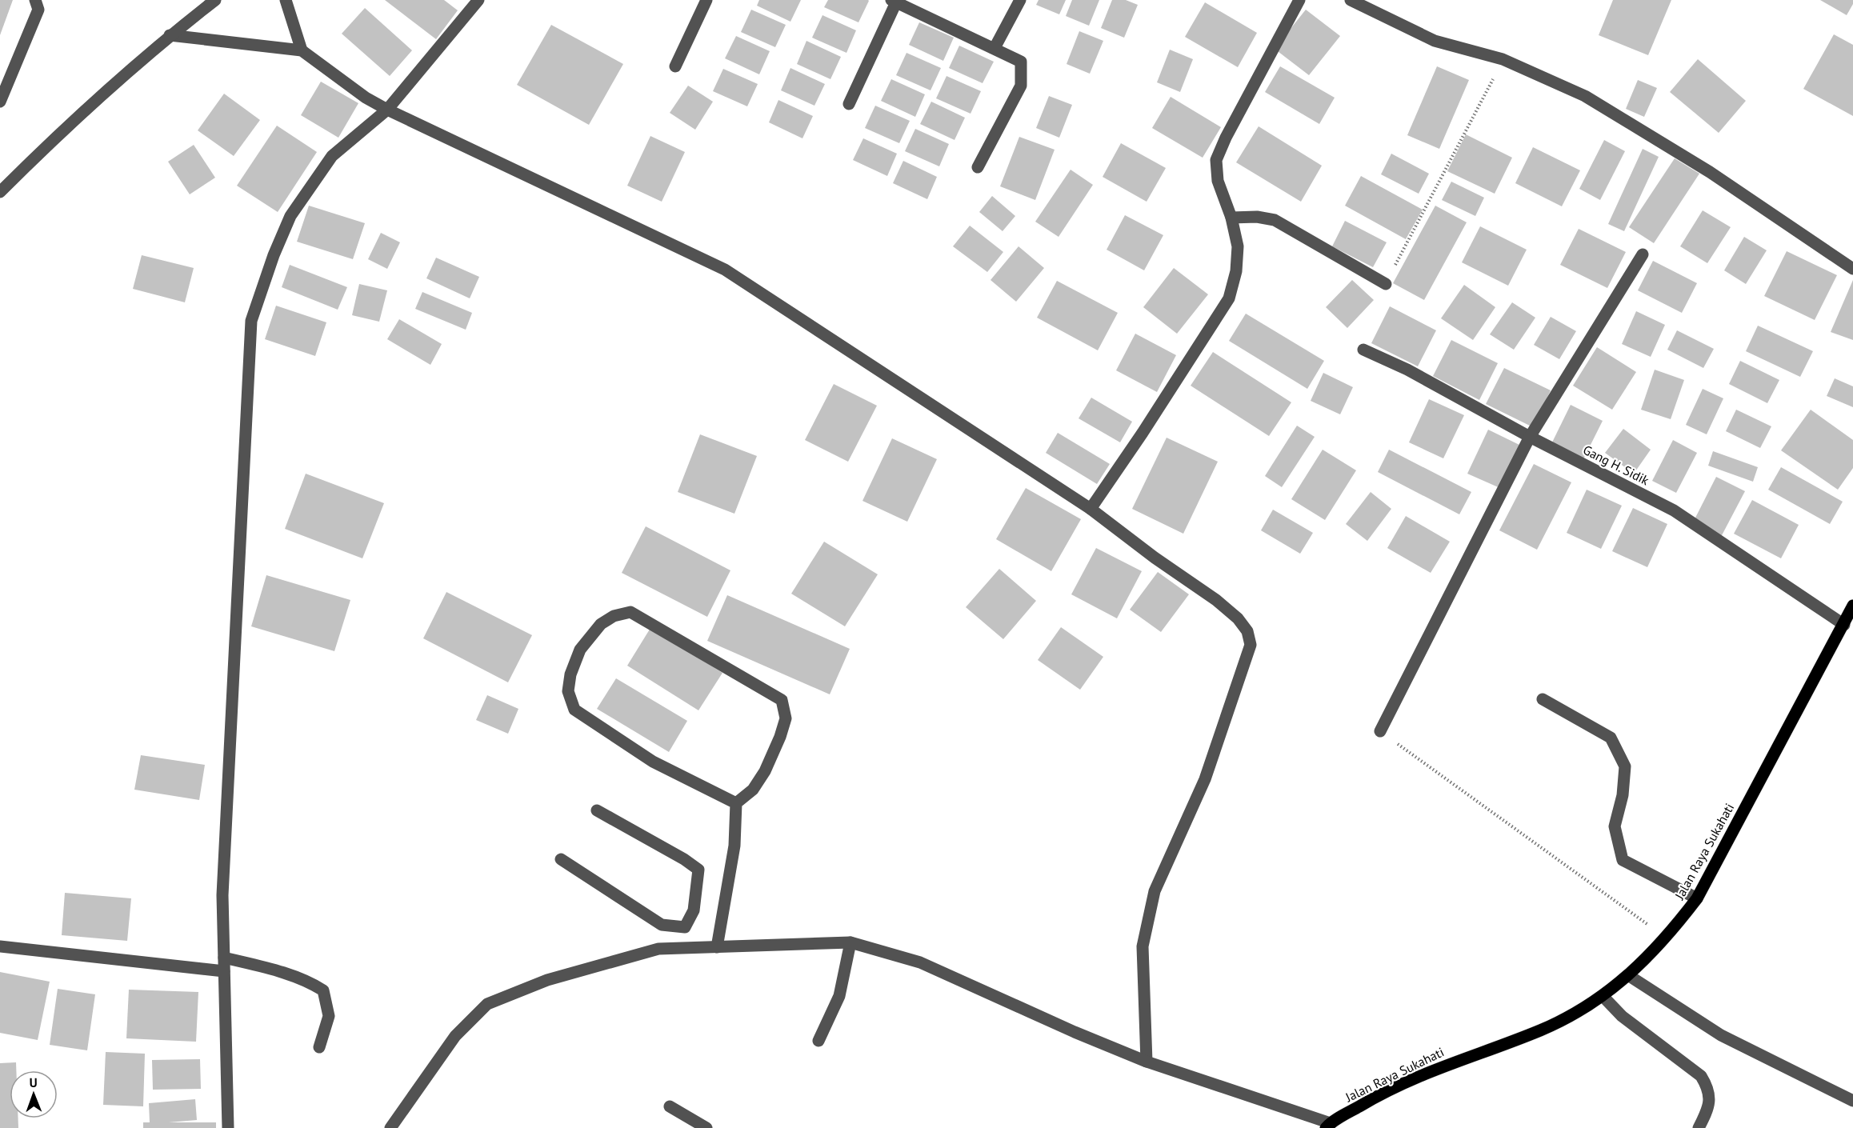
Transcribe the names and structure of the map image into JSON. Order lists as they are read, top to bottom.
{
  "streets": {
    "main road": ["Jalan Raya Sukahati"],
    "street": ["Gang H. Sidik"]
  },
  "crossings": [
    ["Gang H. Sidik", "Jalan Raya Sukahati"]
  ],
  "north": "top"
}
